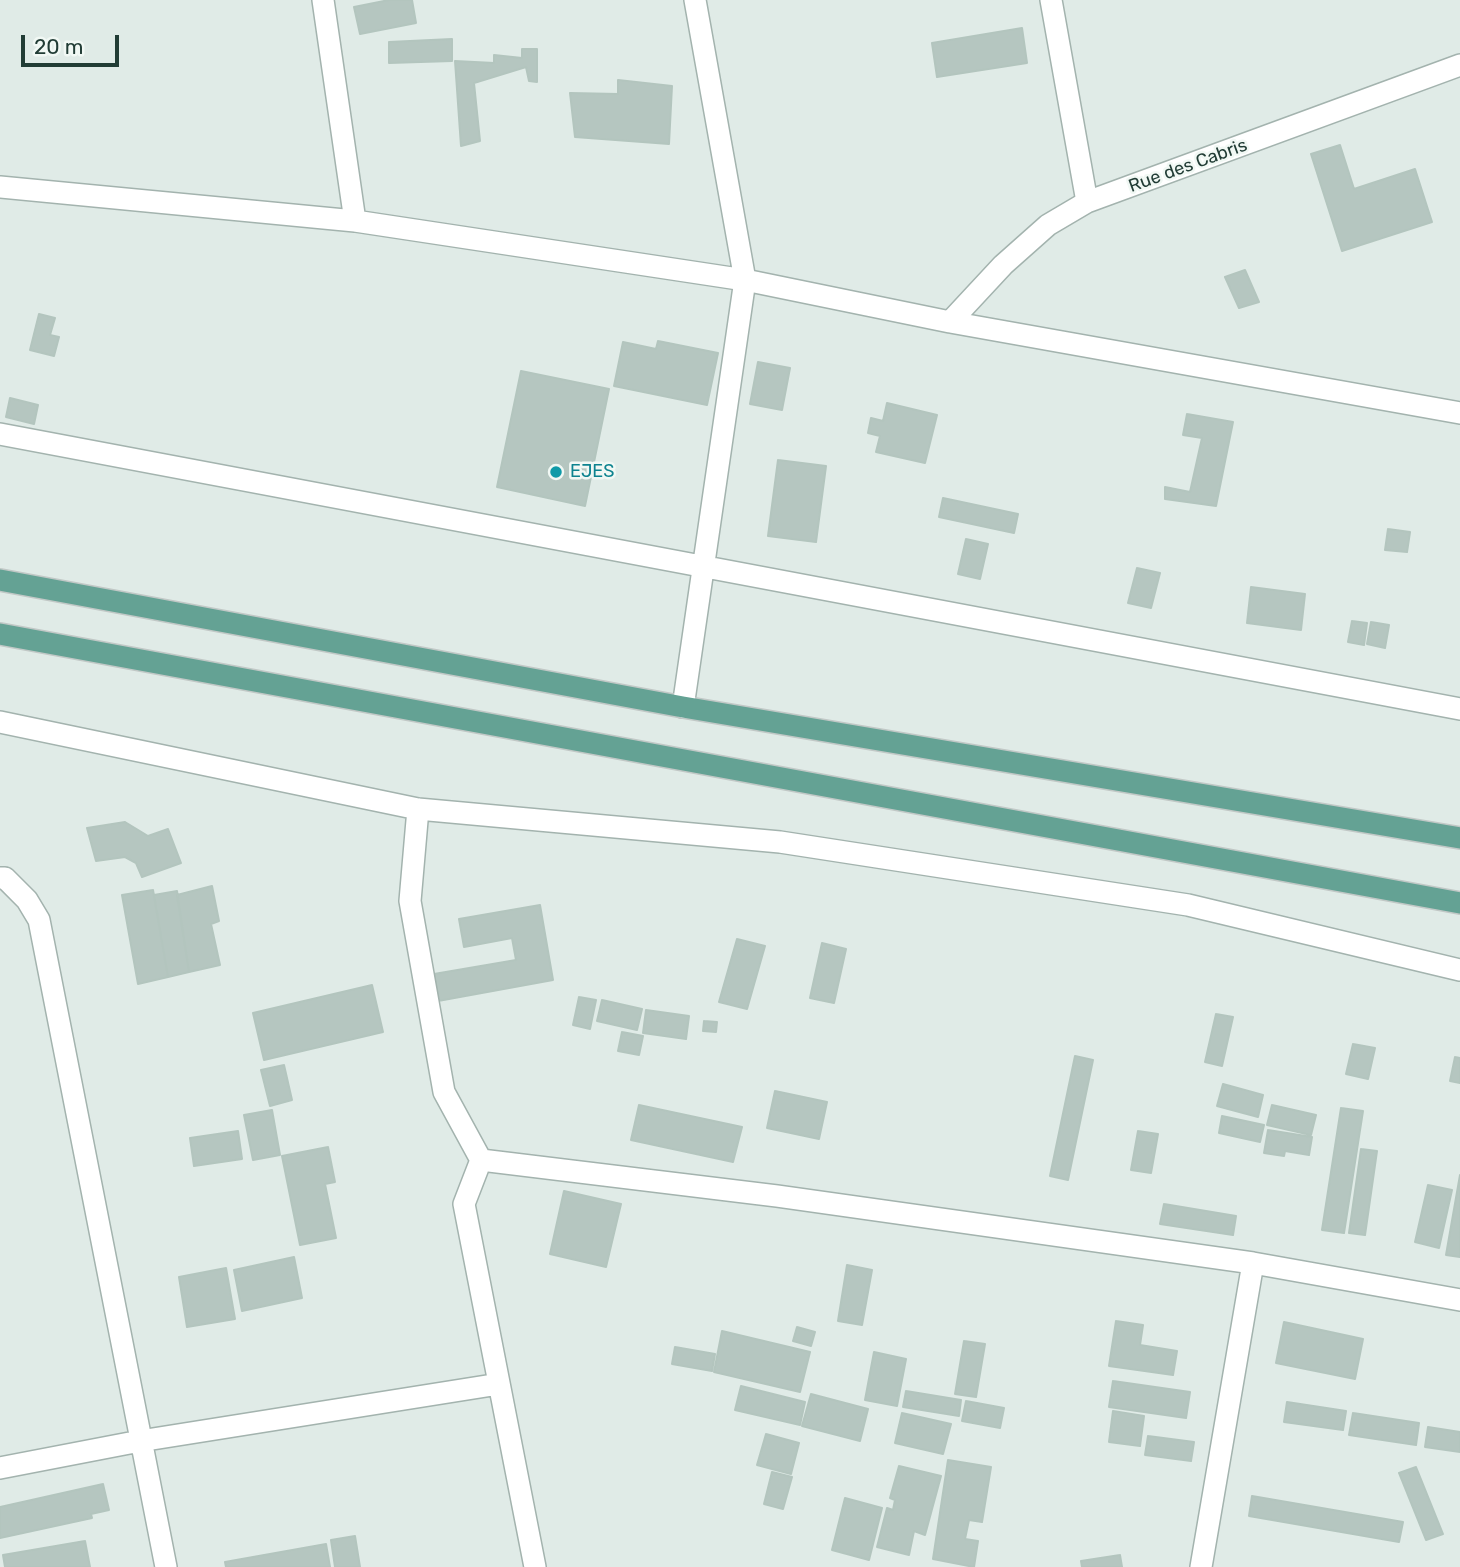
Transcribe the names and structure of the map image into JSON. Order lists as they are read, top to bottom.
{
  "streets": {
    "street": ["Rue des Cabris"]
  },
  "places": ["EJES"],
  "scale_bar": "20 m"
}
